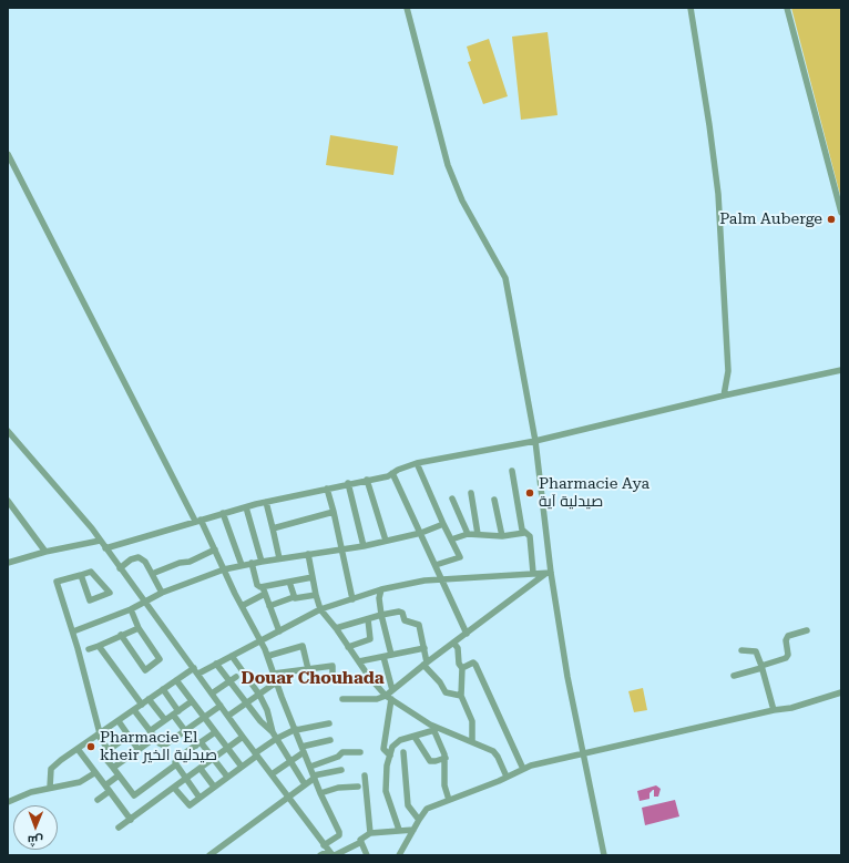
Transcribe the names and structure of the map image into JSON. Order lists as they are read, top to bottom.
{
  "districts": ["Douar Chouhada"],
  "places": ["Palm Auberge", "Pharmacie Aya صيدلية اَية", "Pharmacie El kheir صيدلية الخير"],
  "north": "bottom"
}
